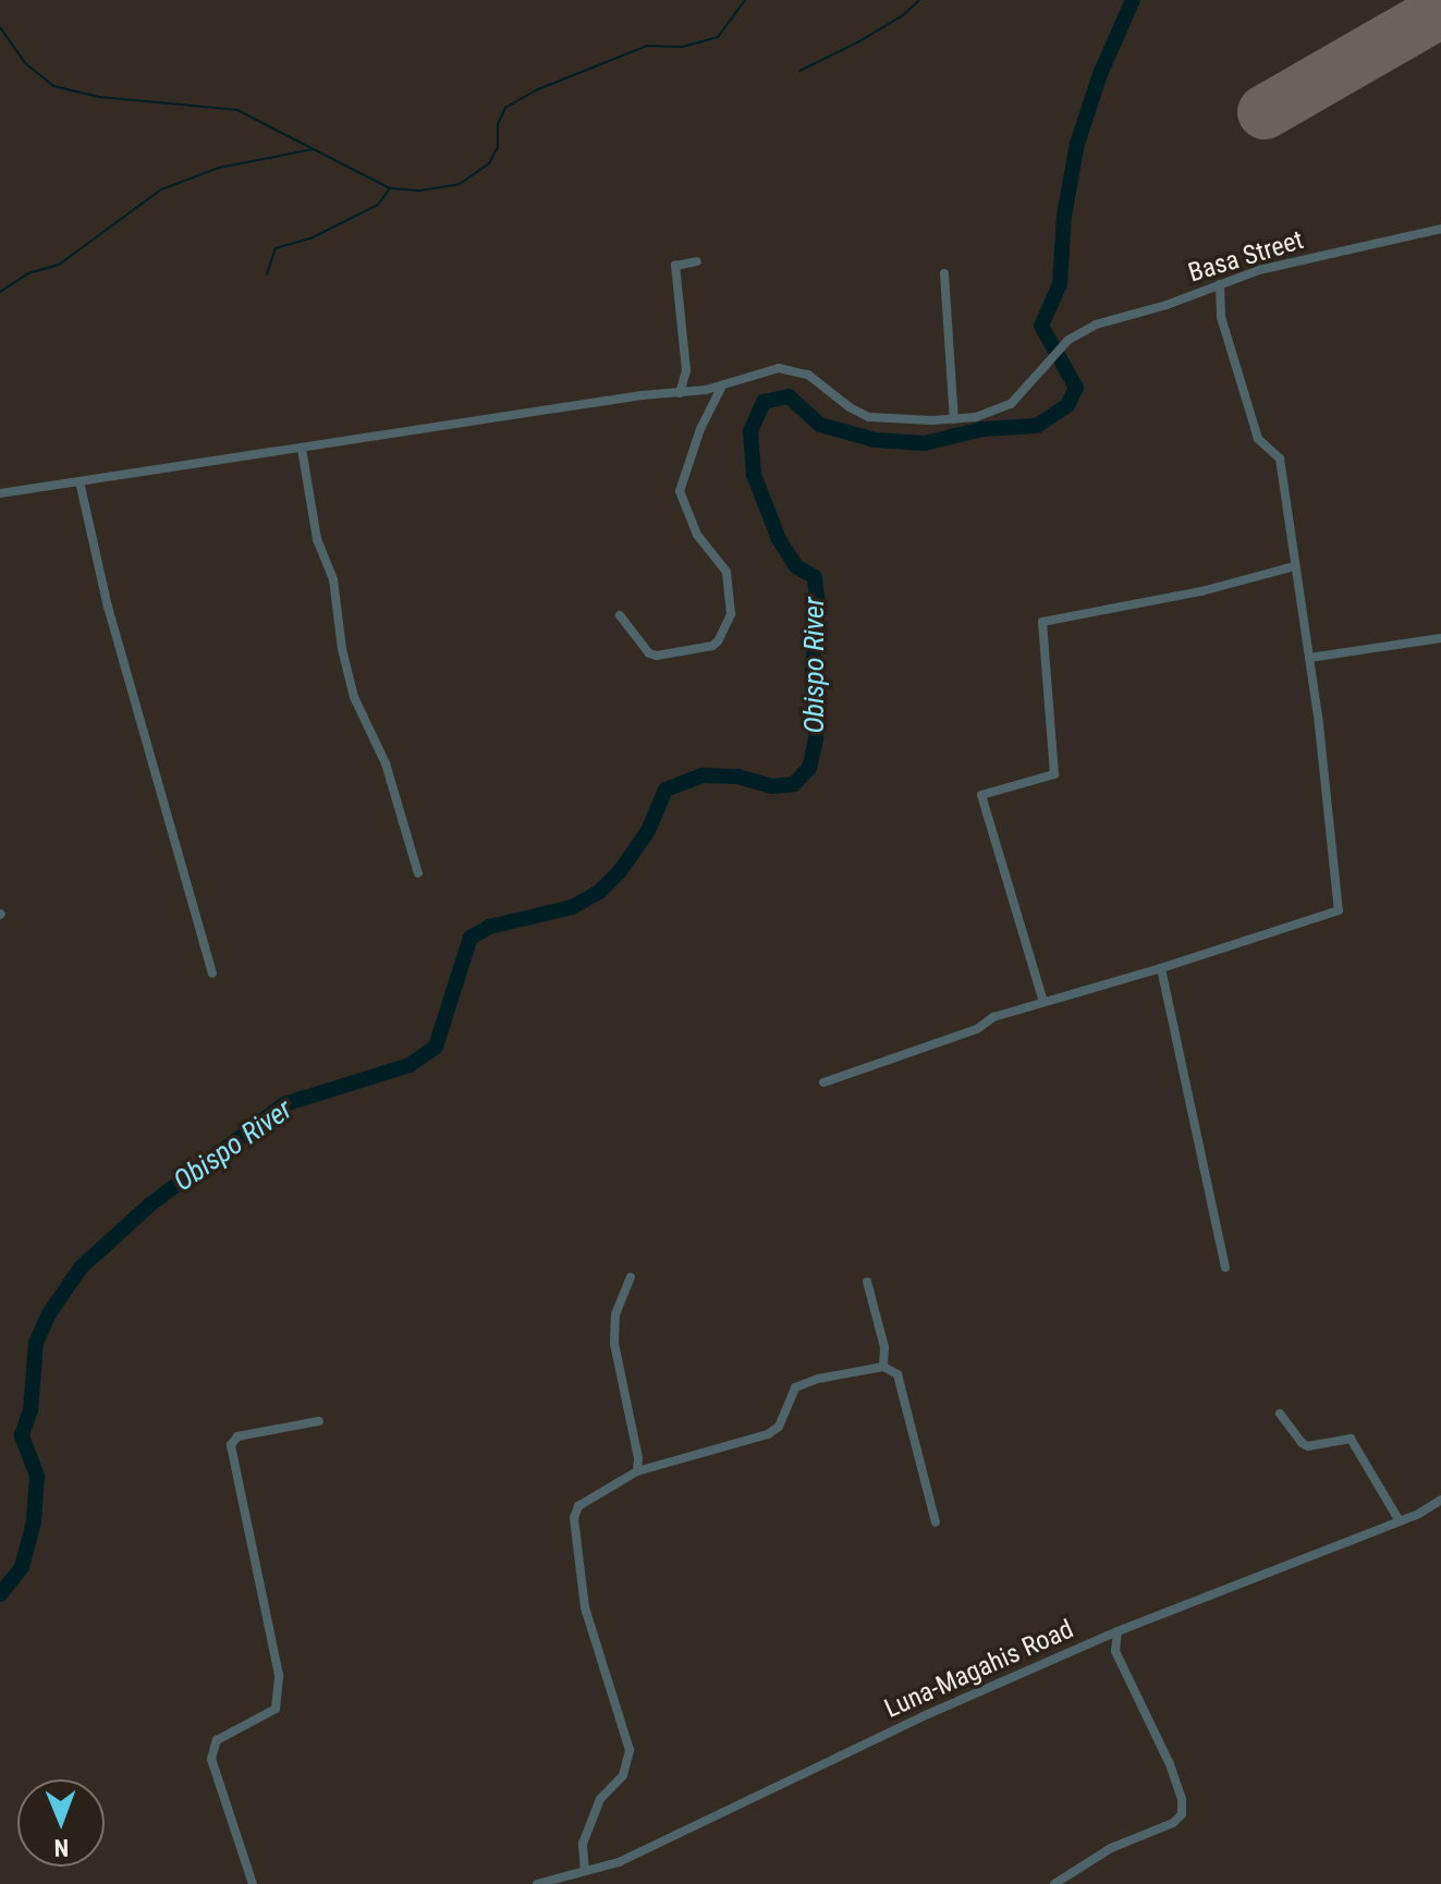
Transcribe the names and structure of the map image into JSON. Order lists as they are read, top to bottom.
{
  "streets": {
    "street": ["Basa Street", "Luna-Magahis Road"]
  },
  "water": ["Obispo River"],
  "north": "bottom"
}
